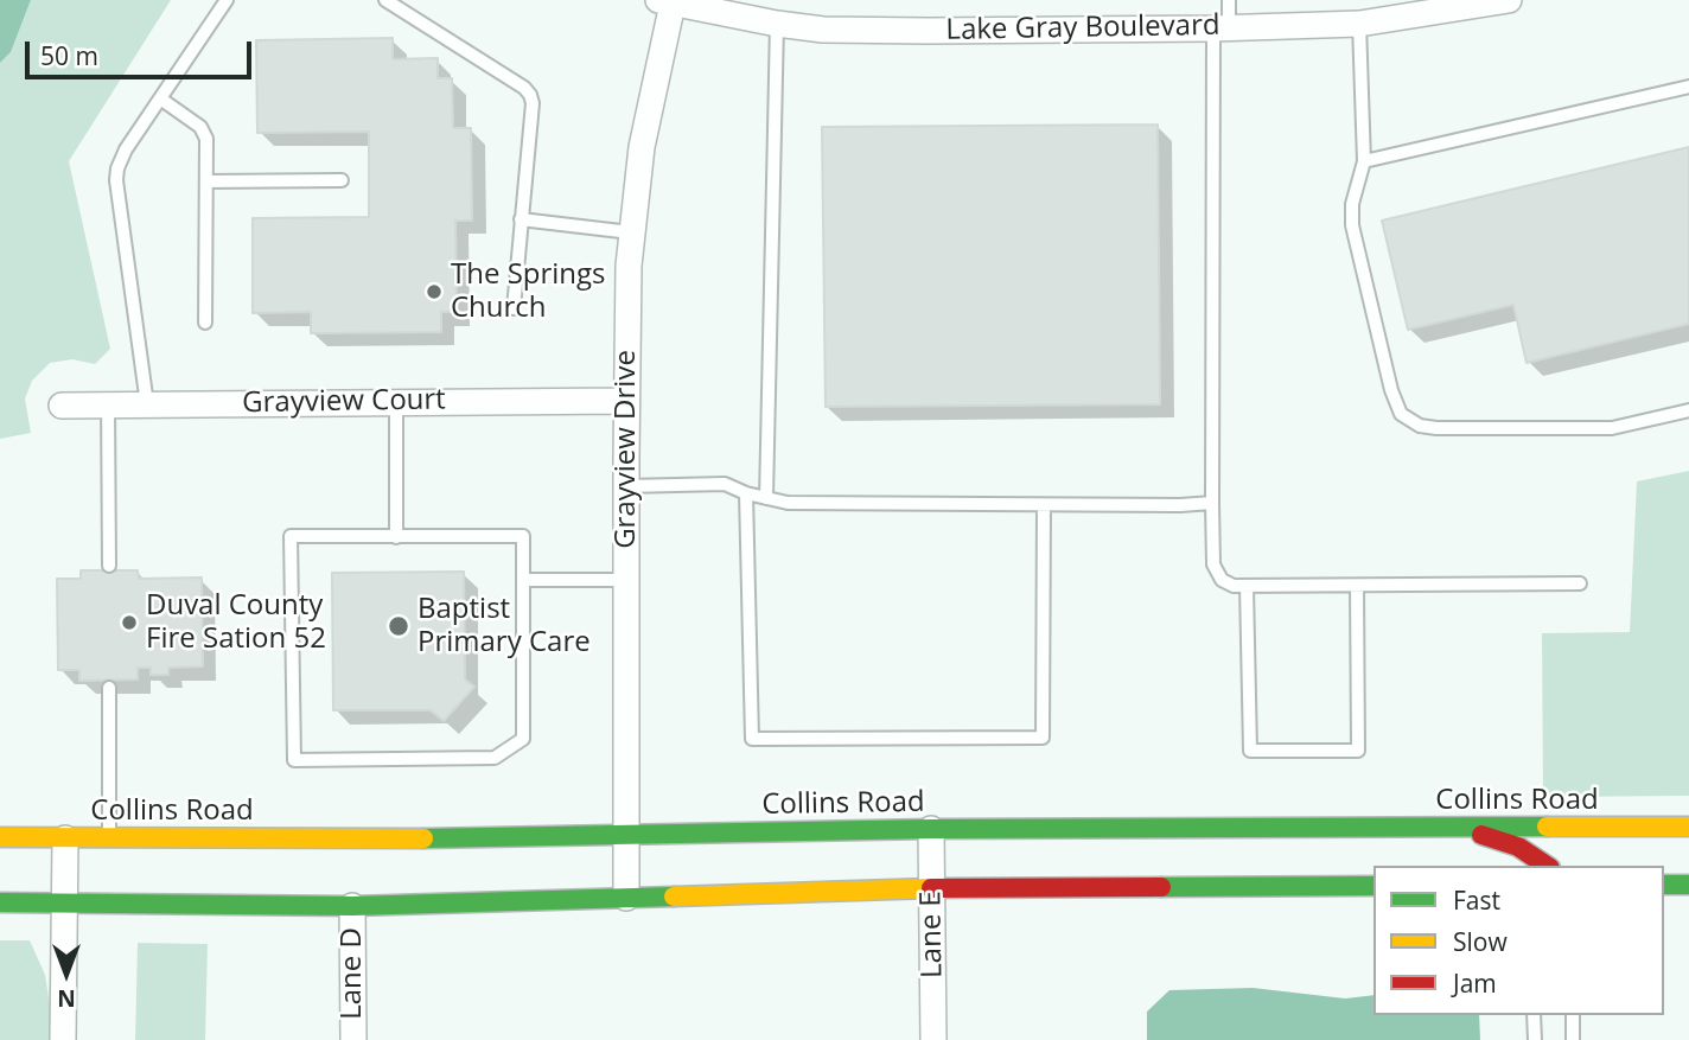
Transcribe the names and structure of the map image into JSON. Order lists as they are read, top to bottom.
{
  "streets": {
    "main road": ["Collins Road"],
    "street": [
      "Lake Gray Boulevard",
      "Grayview Court",
      "Grayview Drive",
      "Lane E",
      "Lane D"
    ]
  },
  "crossings": [
    ["Lake Gray Boulevard", "Grayview Drive"],
    ["Grayview Court", "Grayview Drive"],
    ["Grayview Drive", "Collins Road"],
    ["Collins Road", "Lane E"]
  ],
  "places": ["The Springs Church", "Duval County Fire Sation 52", "Baptist Primary Care"],
  "legend": ["Fast", "Slow", "Jam"],
  "scale_bar": "50 m",
  "north": "bottom"
}
